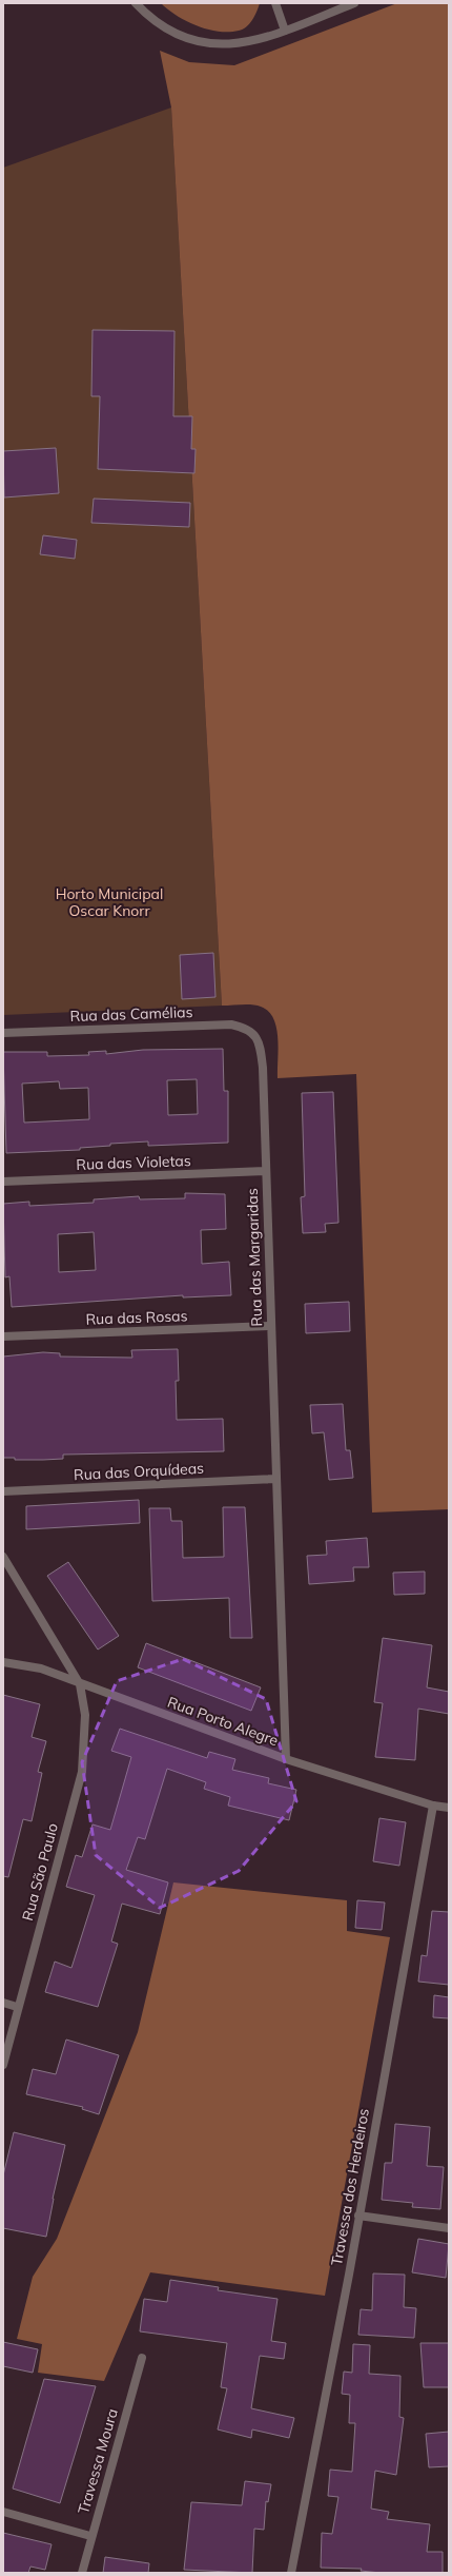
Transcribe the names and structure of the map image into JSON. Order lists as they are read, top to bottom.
{
  "streets": {
    "street": [
      "Rua das Camélias",
      "Rua das Violetas",
      "Rua das Margaridas",
      "Rua das Rosas",
      "Rua das Orquídeas",
      "Rua Porto Alegre",
      "Rua São Paulo",
      "Travessa dos Herdeiros",
      "Travessa Moura"
    ]
  },
  "crossings": [
    ["Rua das Camélias", "Rua das Margaridas"],
    ["Rua das Violetas", "Rua das Margaridas"],
    ["Rua das Margaridas", "Rua das Rosas"],
    ["Rua das Margaridas", "Rua das Orquídeas"],
    ["Rua das Margaridas", "Rua Porto Alegre"],
    ["Rua Porto Alegre", "Rua São Paulo"],
    ["Rua Porto Alegre", "Travessa dos Herdeiros"]
  ],
  "parks": ["Horto Municipal Oscar Knorr"]
}
